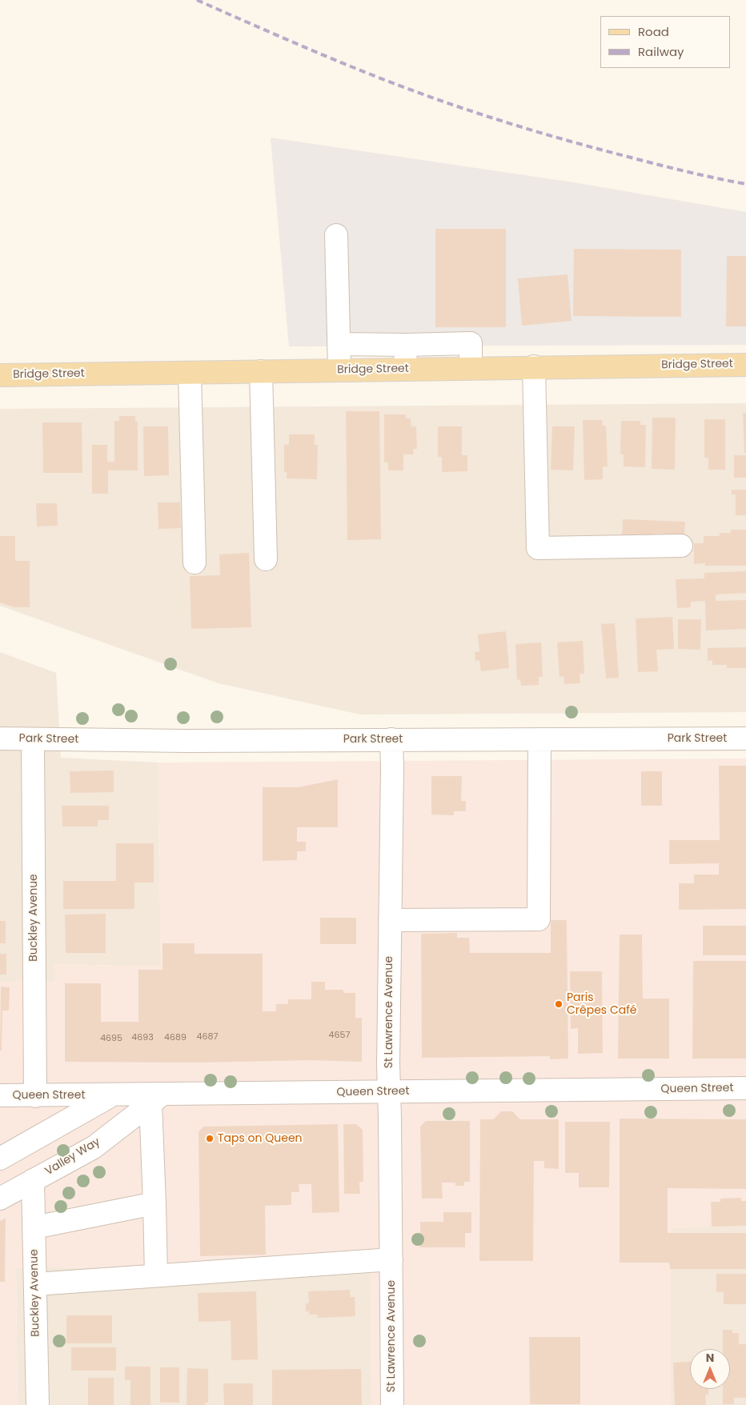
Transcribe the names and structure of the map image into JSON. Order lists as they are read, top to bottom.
{
  "streets": {
    "main road": ["Bridge Street"],
    "street": [
      "Park Street",
      "Buckley Avenue",
      "St Lawrence Avenue",
      "Queen Street",
      "Valley Way"
    ]
  },
  "crossings": [
    ["Park Street", "Buckley Avenue"],
    ["Park Street", "St Lawrence Avenue"],
    ["Buckley Avenue", "Queen Street"],
    ["Buckley Avenue", "Valley Way"],
    ["St Lawrence Avenue", "Queen Street"],
    ["Queen Street", "Valley Way"]
  ],
  "places": ["Paris Crêpes Café", "Taps on Queen"],
  "house_numbers": [
    "4657",
    "4687",
    "4693",
    "4689",
    "4695"
  ],
  "legend": ["Road", "Railway"],
  "north": "top"
}
